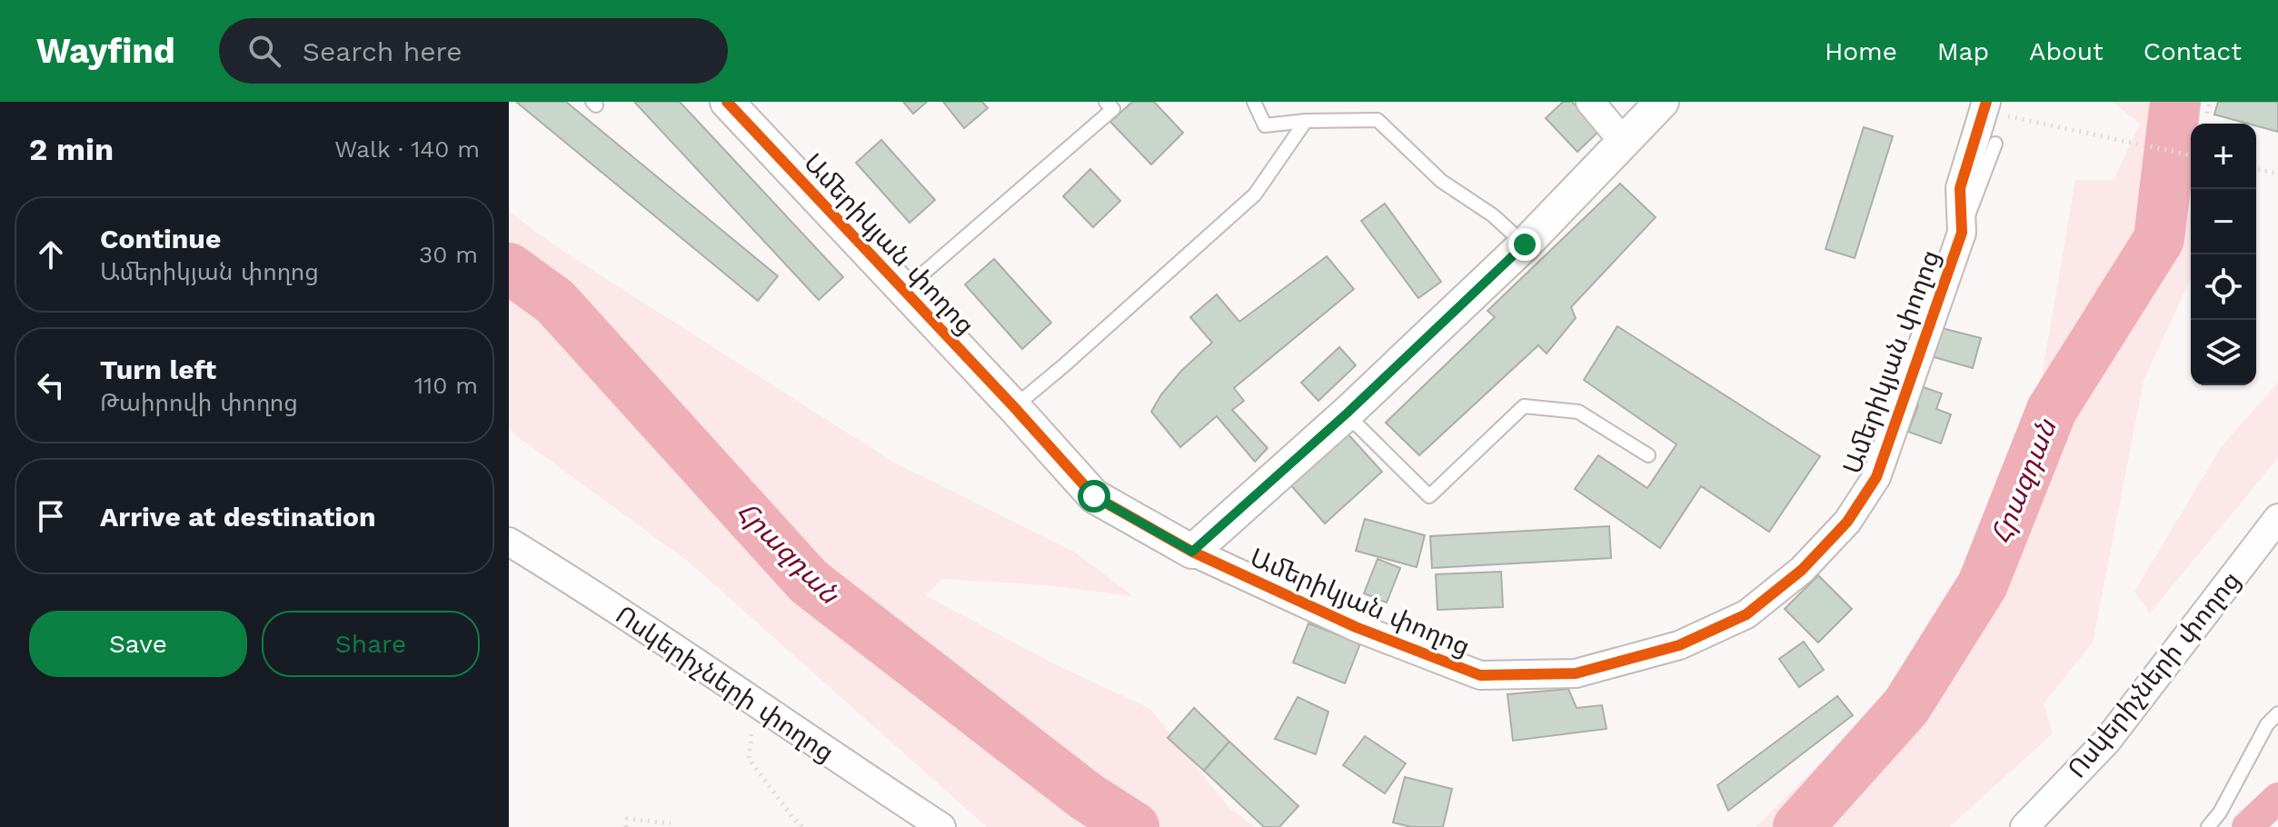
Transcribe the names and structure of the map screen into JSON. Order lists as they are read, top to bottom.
{
  "streets": {
    "street": ["Ամերիկյան փողոց", "Ոսկերիչների փողոց"]
  },
  "water": ["Հրազդան"],
  "page": {
    "header": "Wayfind",
    "search": "Search here",
    "nav": [
      "Home",
      "Map",
      "About",
      "Contact"
    ],
    "heading": ["2 min", "Walk · 140 m"],
    "map_buttons": ["+", "−"],
    "list": [
      ["Continue", "Ամերիկյան փողոց", "30 m"],
      ["Turn left", "Թաիրովի փողոց", "110 m"],
      "Arrive at destination"
    ],
    "buttons": ["Save", "Share"]
  }
}
